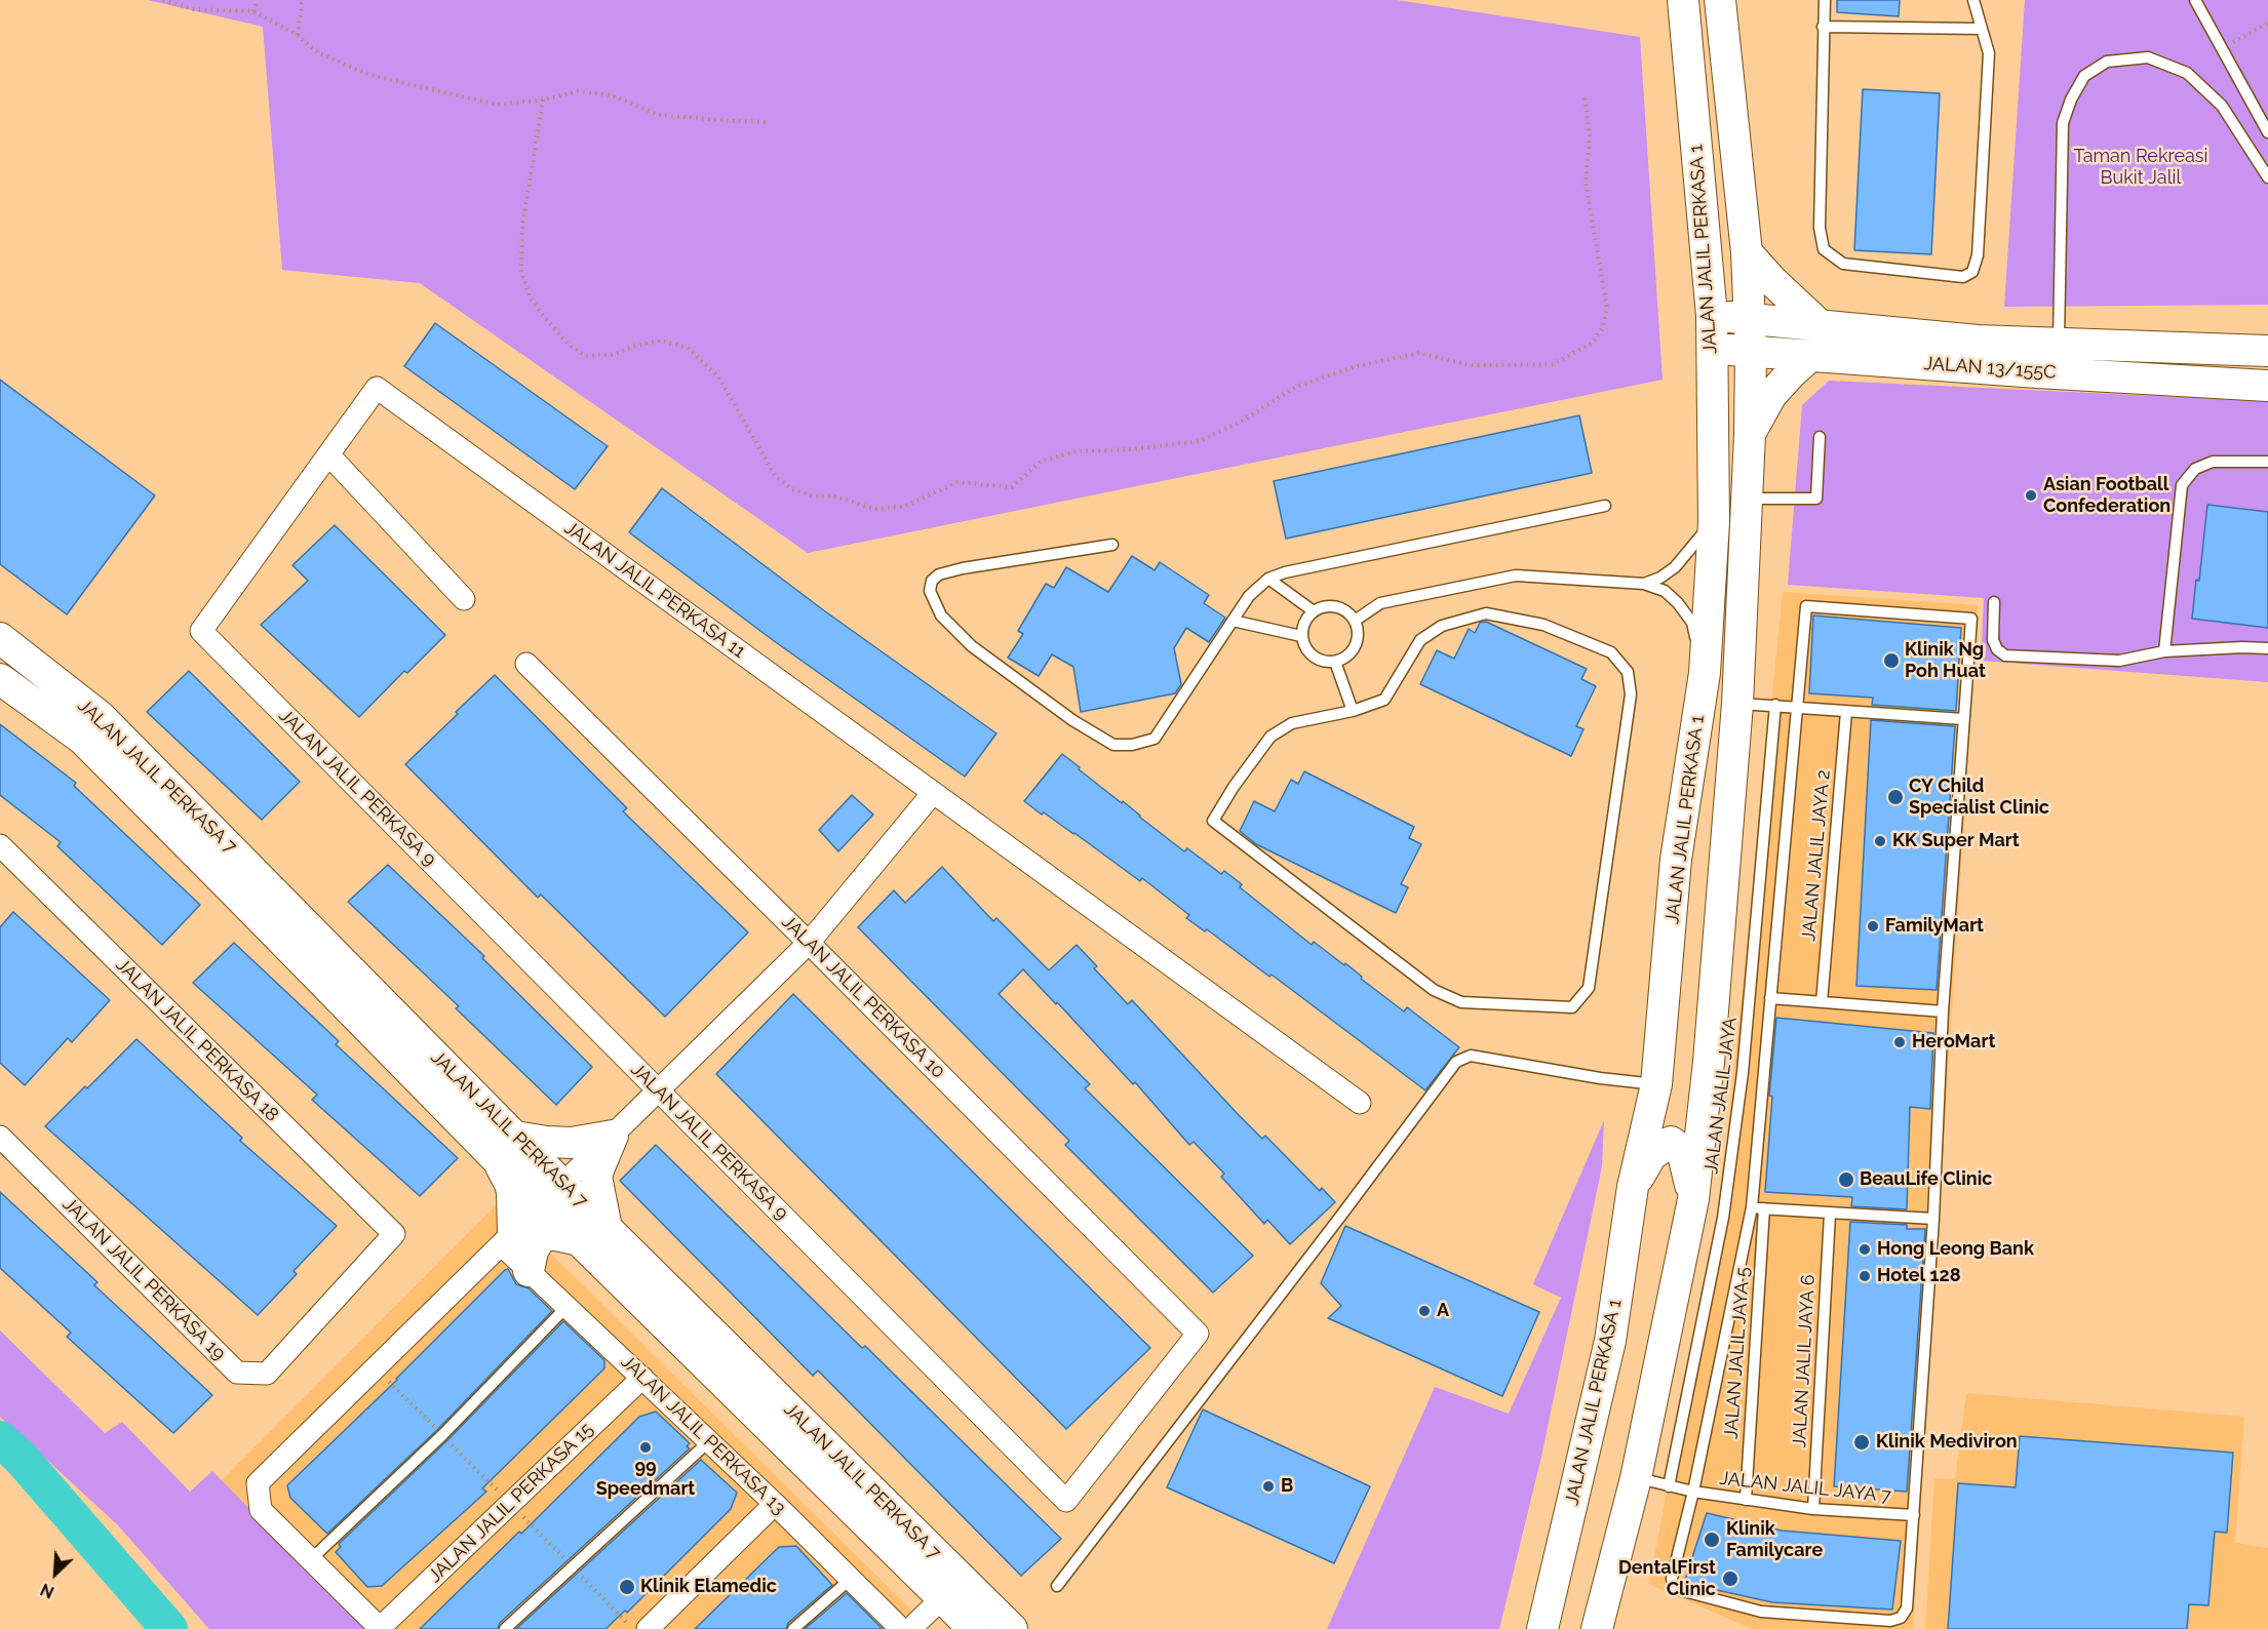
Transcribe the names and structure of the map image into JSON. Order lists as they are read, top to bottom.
{
  "streets": {
    "main road": ["JALAN JALIL PERKASA 1", "JALAN 13/155C", "JALAN JALIL PERKASA 7"],
    "street": [
      "JALAN JALIL PERKASA 11",
      "JALAN JALIL PERKASA 9",
      "JALAN JALIL PERKASA 10",
      "JALAN JALIL PERKASA 18",
      "JALAN JALIL PERKASA 19",
      "JALAN JALIL PERKASA 13",
      "JALAN JALIL PERKASA 15"
    ],
    "lane": [
      "JALAN JALIL JAYA 2",
      "JALAN JALIL JAYA",
      "JALAN JALIL JAYA 5",
      "JALAN JALIL JAYA 6",
      "JALAN JALIL JAYA 7"
    ]
  },
  "crossings": [
    ["JALAN JALIL PERKASA 1", "JALAN 13/155C"],
    ["JALAN JALIL PERKASA 1", "JALAN JALIL JAYA 7"],
    ["JALAN JALIL PERKASA 11", "JALAN JALIL PERKASA 9"],
    ["JALAN JALIL PERKASA 9", "JALAN JALIL PERKASA 10"],
    ["JALAN JALIL PERKASA 18", "JALAN JALIL PERKASA 19"],
    ["JALAN JALIL JAYA", "JALAN JALIL JAYA 7"],
    ["JALAN JALIL JAYA 5", "JALAN JALIL JAYA 7"],
    ["JALAN JALIL JAYA 6", "JALAN JALIL JAYA 7"],
    ["JALAN JALIL PERKASA 13", "JALAN JALIL PERKASA 15"]
  ],
  "parks": ["Taman Rekreasi Bukit Jalil"],
  "places": [
    "Asian Football Confederation",
    "Klinik Ng Poh Huat",
    "CY Child Specialist Clinic",
    "KK Super Mart",
    "FamilyMart",
    "HeroMart",
    "BeauLife Clinic",
    "Hong Leong Bank",
    "Hotel 128",
    "A",
    "Klinik Mediviron",
    "99 Speedmart",
    "B",
    "Klinik Familycare",
    "DentalFirst Clinic",
    "Klinik Elamedic"
  ],
  "north": "bottom left"
}
